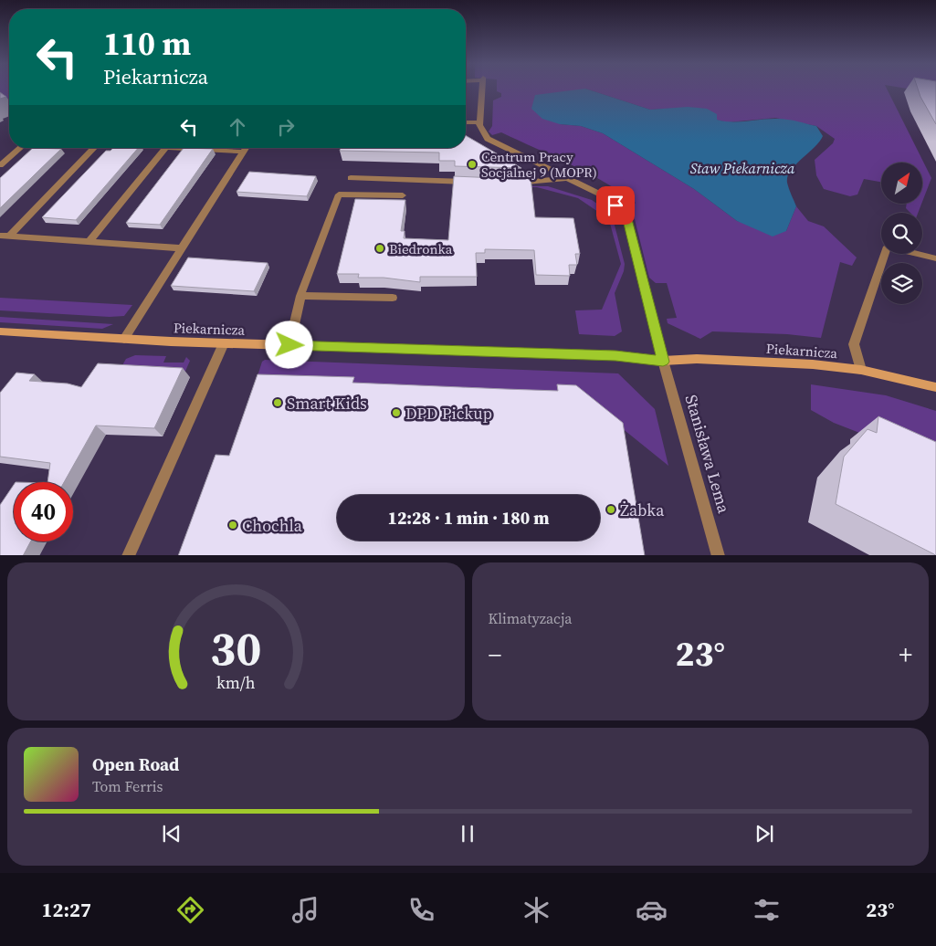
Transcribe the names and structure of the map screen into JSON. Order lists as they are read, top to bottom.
{
  "streets": {
    "street": ["Piekarnicza", "Stanisława Lema"]
  },
  "crossings": [
    ["Piekarnicza", "Stanisława Lema"]
  ],
  "water": ["Staw Piekarnicza"],
  "places": [
    "Centrum Pracy Socjalnej 9 (MOPR)",
    "Biedronka",
    "Smart Kids",
    "DPD Pickup",
    "Żabka",
    "Chochla"
  ],
  "north": "top right",
  "page": {
    "turn": ["110 m", "Piekarnicza"],
    "limit": "40",
    "trip": "12:28 · 1 min · 180 m",
    "tile": "Klimatyzacja",
    "heat": ["−", "23°", "+"],
    "song": ["Open Road", "Tom Ferris"],
    "tabs": ["12:27", "23°"],
    "gauge": ["30", "km/h"]
  }
}
